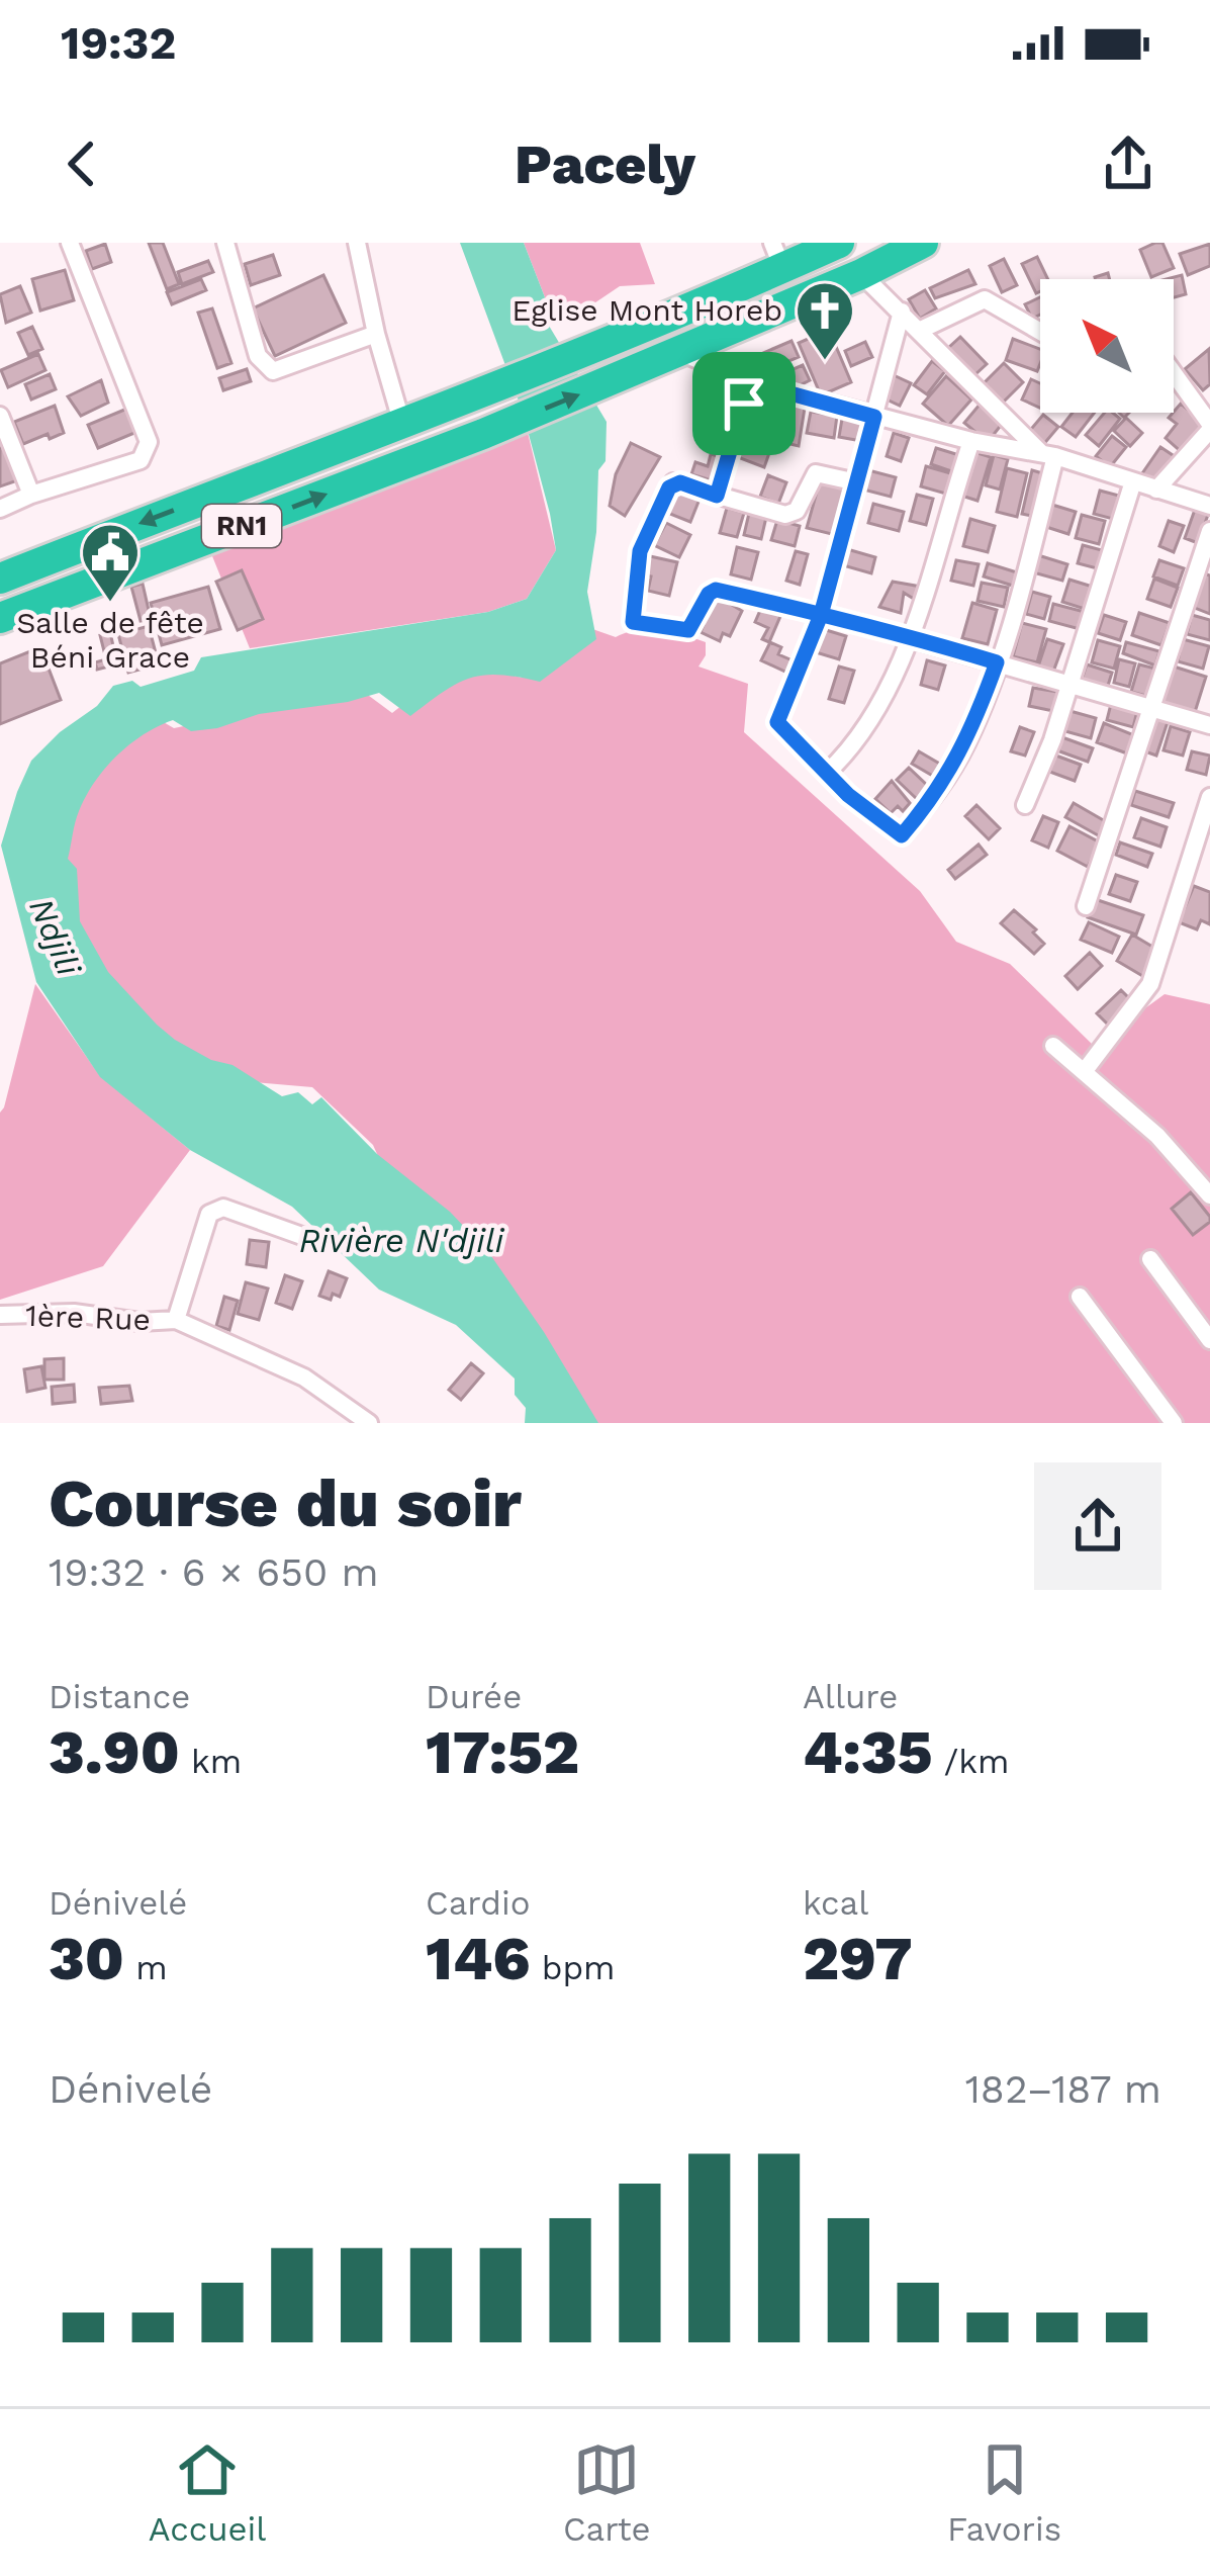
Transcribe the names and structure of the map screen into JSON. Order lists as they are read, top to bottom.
{
  "streets": {
    "highway": ["RN1"],
    "street": ["1ère Rue"]
  },
  "water": ["Ndjili", "Rivière N'djili"],
  "places": {
    "church": ["Eglise Mont Horeb"],
    "public building": ["Salle de fête Béni Grace"]
  },
  "north": "top left",
  "page": {
    "status": "19:32",
    "header": "Pacely",
    "heading": ["Course du soir", "19:32 · 6 × 650 m"],
    "stats": [
      ["Distance", "3.90 km"],
      ["Durée", "17:52"],
      ["Allure", "4:35 /km"],
      ["Dénivelé", "30 m"],
      ["Cardio", "146 bpm"],
      ["kcal", "297"]
    ],
    "chart": ["Dénivelé", "182–187 m"],
    "tabs": ["Accueil", "Carte", "Favoris"]
  }
}
